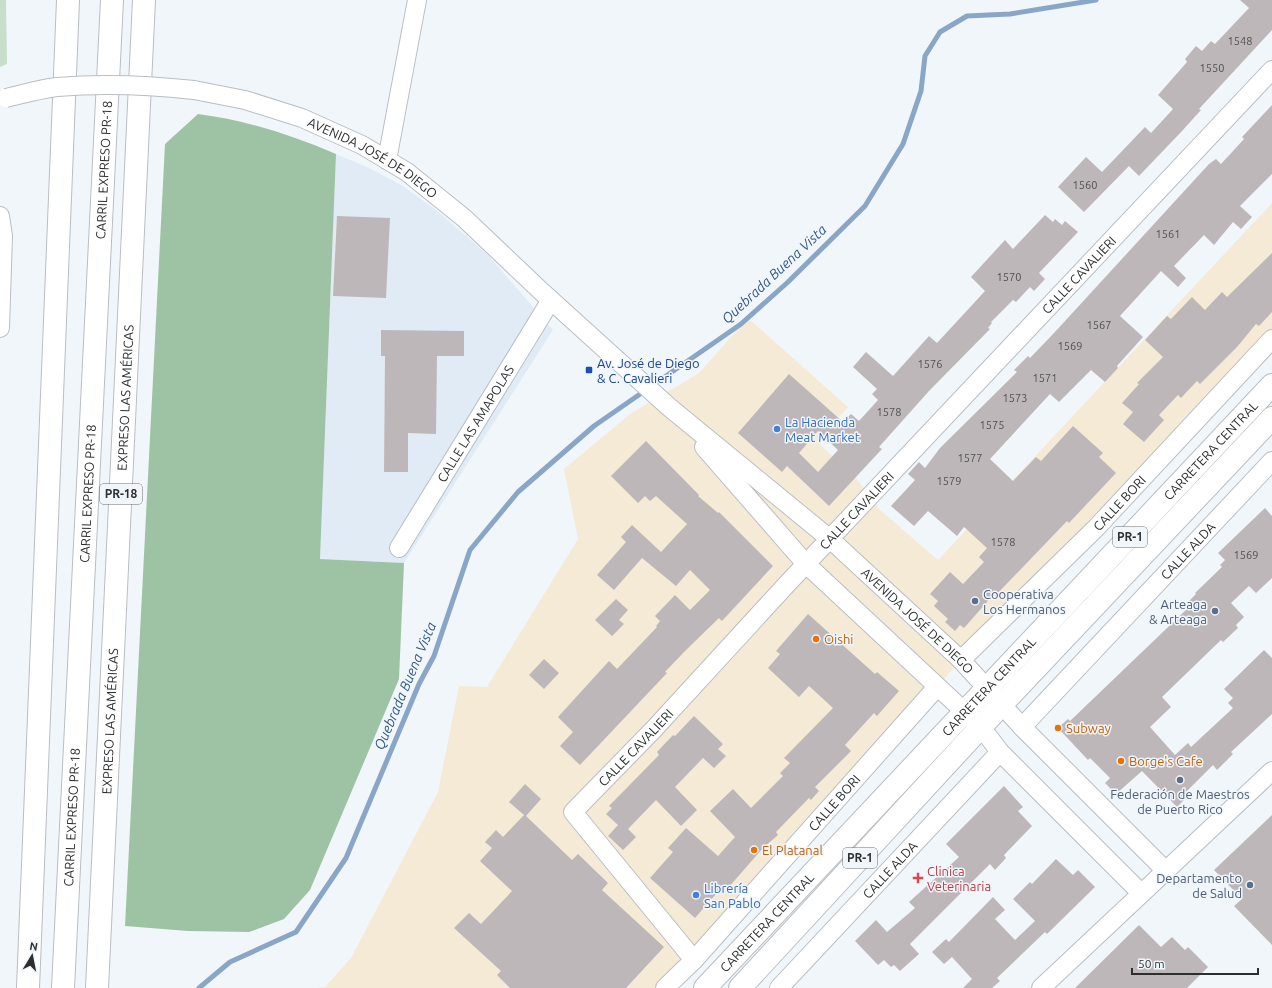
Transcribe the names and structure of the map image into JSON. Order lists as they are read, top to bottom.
{
  "streets": {
    "highway": [
      "CARRIL EXPRESO PR-18",
      "EXPRESO LAS AMÉRICAS",
      "CARRETERA CENTRAL",
      "PR-18",
      "PR-1"
    ],
    "street": [
      "AVENIDA JOSÉ DE DIEGO",
      "CALLE CAVALIERI",
      "CALLE LAS AMAPOLAS",
      "CALLE BORI",
      "CALLE ALDA"
    ]
  },
  "crossings": [
    ["AVENIDA JOSÉ DE DIEGO", "CALLE CAVALIERI"],
    ["AVENIDA JOSÉ DE DIEGO", "CALLE LAS AMAPOLAS"],
    ["AVENIDA JOSÉ DE DIEGO", "CARRETERA CENTRAL"],
    ["AVENIDA JOSÉ DE DIEGO", "CALLE BORI"],
    ["AVENIDA JOSÉ DE DIEGO", "CALLE ALDA"],
    ["CALLE CAVALIERI", "CALLE BORI"]
  ],
  "water": ["Quebrada Buena Vista"],
  "places": {
    "transit": ["Av. José de Diego & C. Cavalieri"],
    "other": [
      "La Hacienda Meat Market",
      "Cooperativa Los Hermanos",
      "Arteaga & Arteaga",
      "Oishi",
      "Subway",
      "Borge's Cafe",
      "Federación de Maestros de Puerto Rico",
      "El Platanal",
      "Departamento de Salud",
      "Librería San Pablo"
    ],
    "health": ["Clinica Veterinaria"]
  },
  "house_numbers": [
    "1548",
    "1550",
    "1560",
    "1561",
    "1570",
    "1567",
    "1569",
    "1576",
    "1571",
    "1573",
    "1578",
    "1575",
    "1577",
    "1579",
    "1578",
    "1569"
  ],
  "scale_bar": "50 m",
  "north": "top"
}
